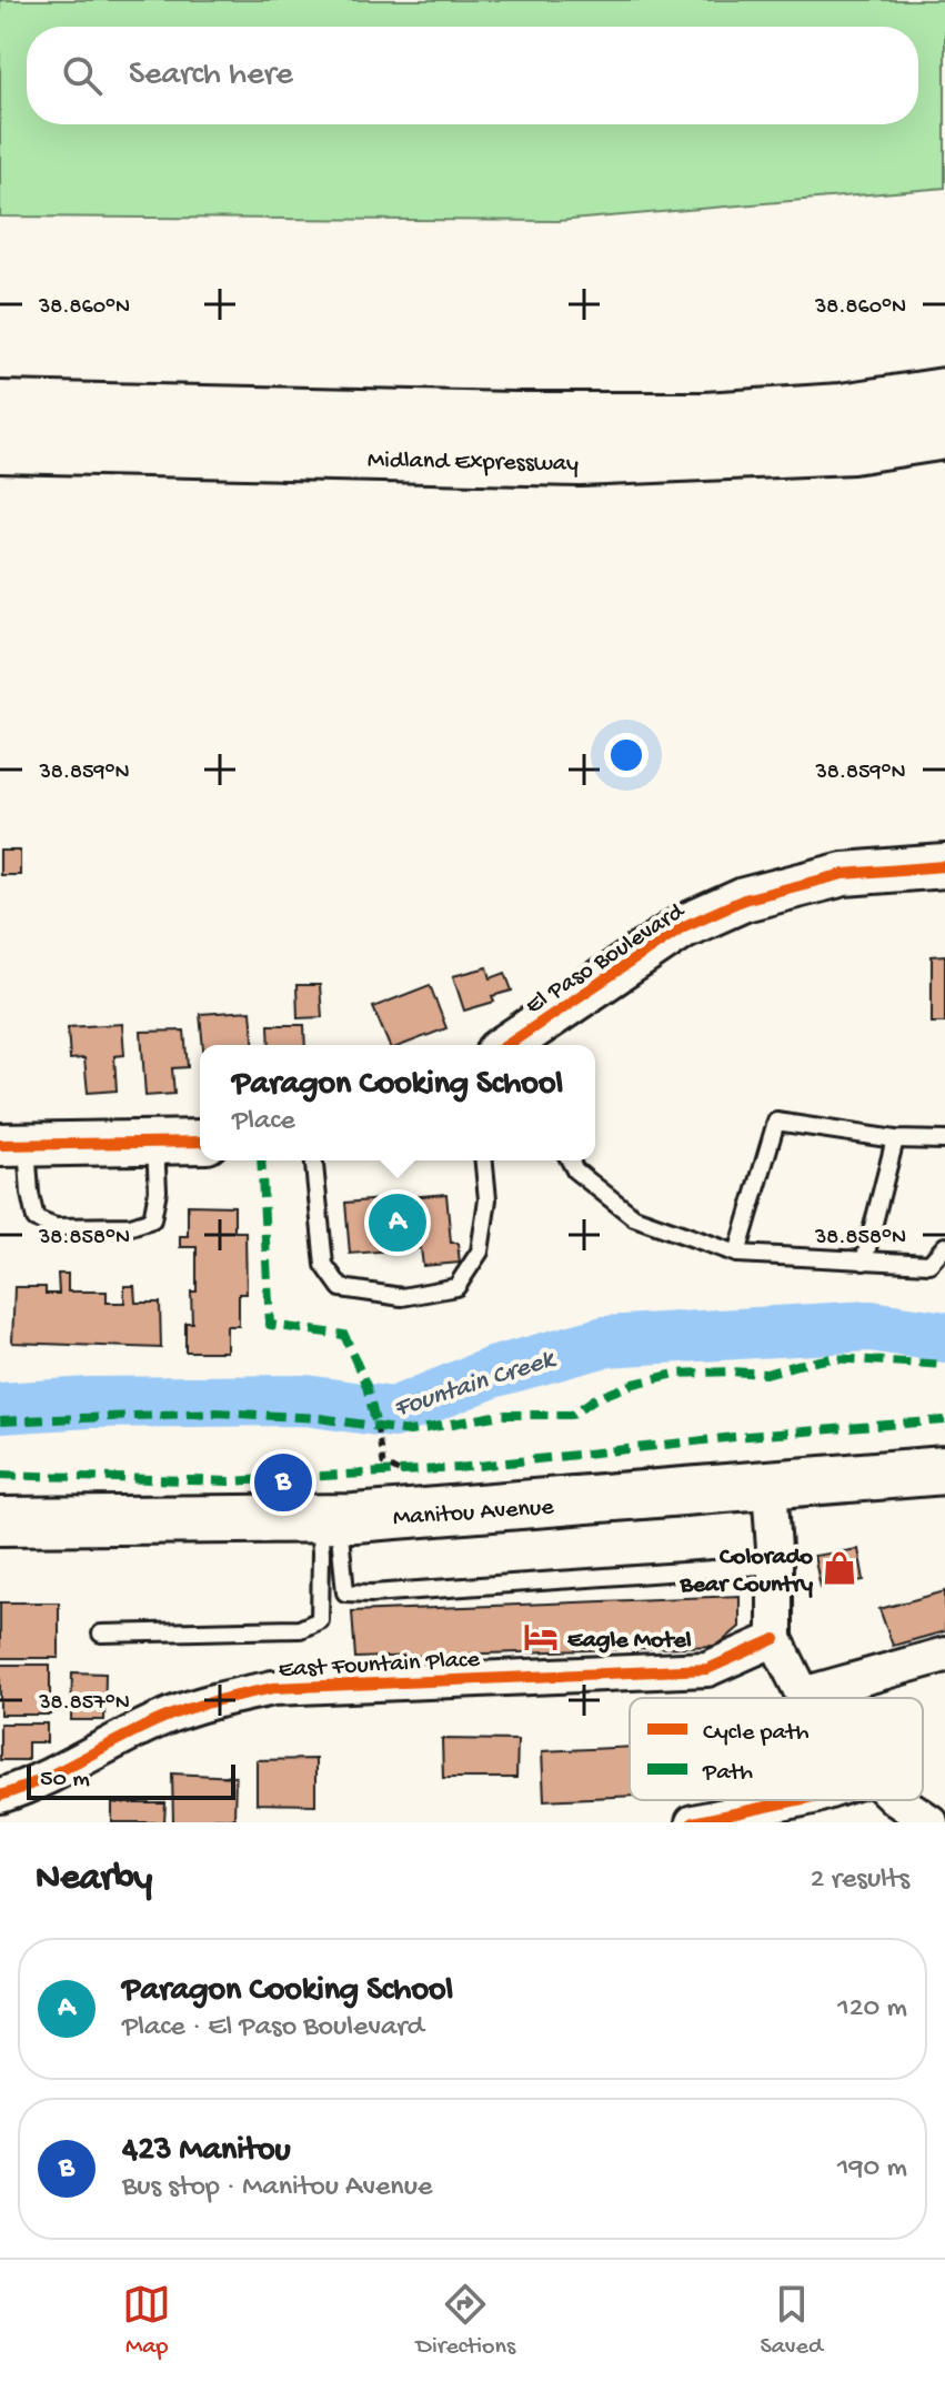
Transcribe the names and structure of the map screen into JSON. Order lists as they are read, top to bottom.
{
  "streets": {
    "highway": ["Midland Expressway"],
    "main road": ["Manitou Avenue"],
    "street": ["El Paso Boulevard", "East Fountain Place"]
  },
  "water": ["Fountain Creek"],
  "places": {
    "shop": ["Colorado Bear Country"],
    "hotel": ["Eagle Motel"]
  },
  "legend": ["Cycle path", "Path"],
  "scale_bar": "50 m",
  "page": {
    "search": "Search here",
    "popup": ["Paragon Cooking School", "Place"],
    "pins": ["A", "B"],
    "scale": "50 m",
    "heading": ["Nearby", "2 results"],
    "list": [
      {
        "mark": "A",
        "name": "Paragon Cooking School",
        "note": "Place · El Paso Boulevard",
        "value": "120 m"
      },
      {
        "mark": "B",
        "name": "423 Manitou",
        "note": "Bus stop · Manitou Avenue",
        "value": "190 m"
      }
    ],
    "nav": ["Map", "Directions", "Saved"]
  },
  "coordinates": [
    "38.860°N",
    "38.859°N",
    "38.858°N",
    "38.857°N"
  ]
}
